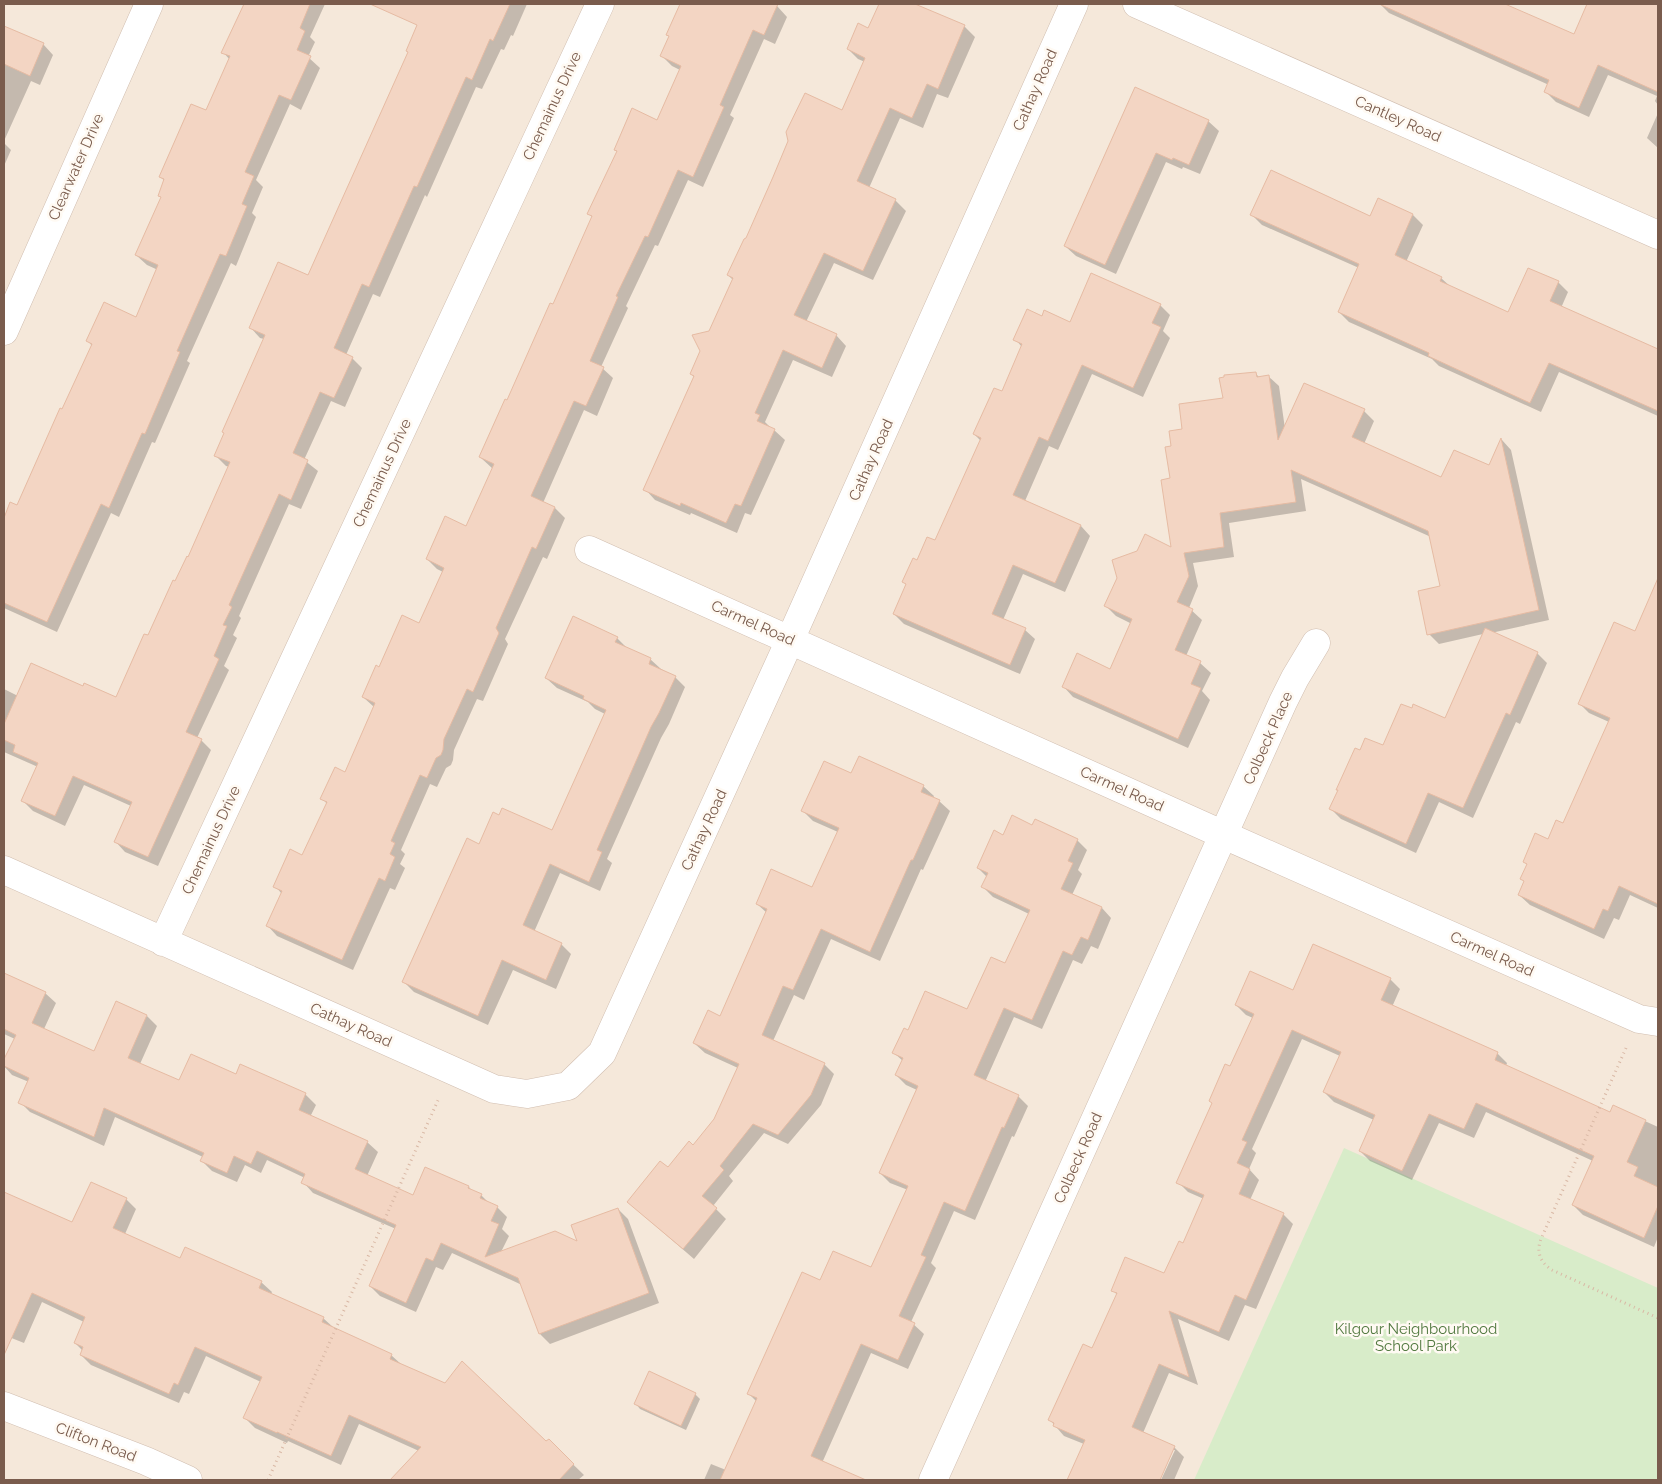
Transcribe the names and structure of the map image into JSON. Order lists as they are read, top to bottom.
{
  "streets": {
    "street": [
      "Cathay Road",
      "Chemainus Drive",
      "Cantley Road",
      "Clearwater Drive",
      "Carmel Road",
      "Colbeck Place",
      "Colbeck Road",
      "Clifton Road"
    ]
  },
  "crossings": [
    ["Cathay Road", "Chemainus Drive"],
    ["Cathay Road", "Carmel Road"],
    ["Carmel Road", "Colbeck Place"],
    ["Carmel Road", "Colbeck Road"],
    ["Colbeck Place", "Colbeck Road"]
  ],
  "parks": ["Kilgour Neighbourhood School Park"]
}
